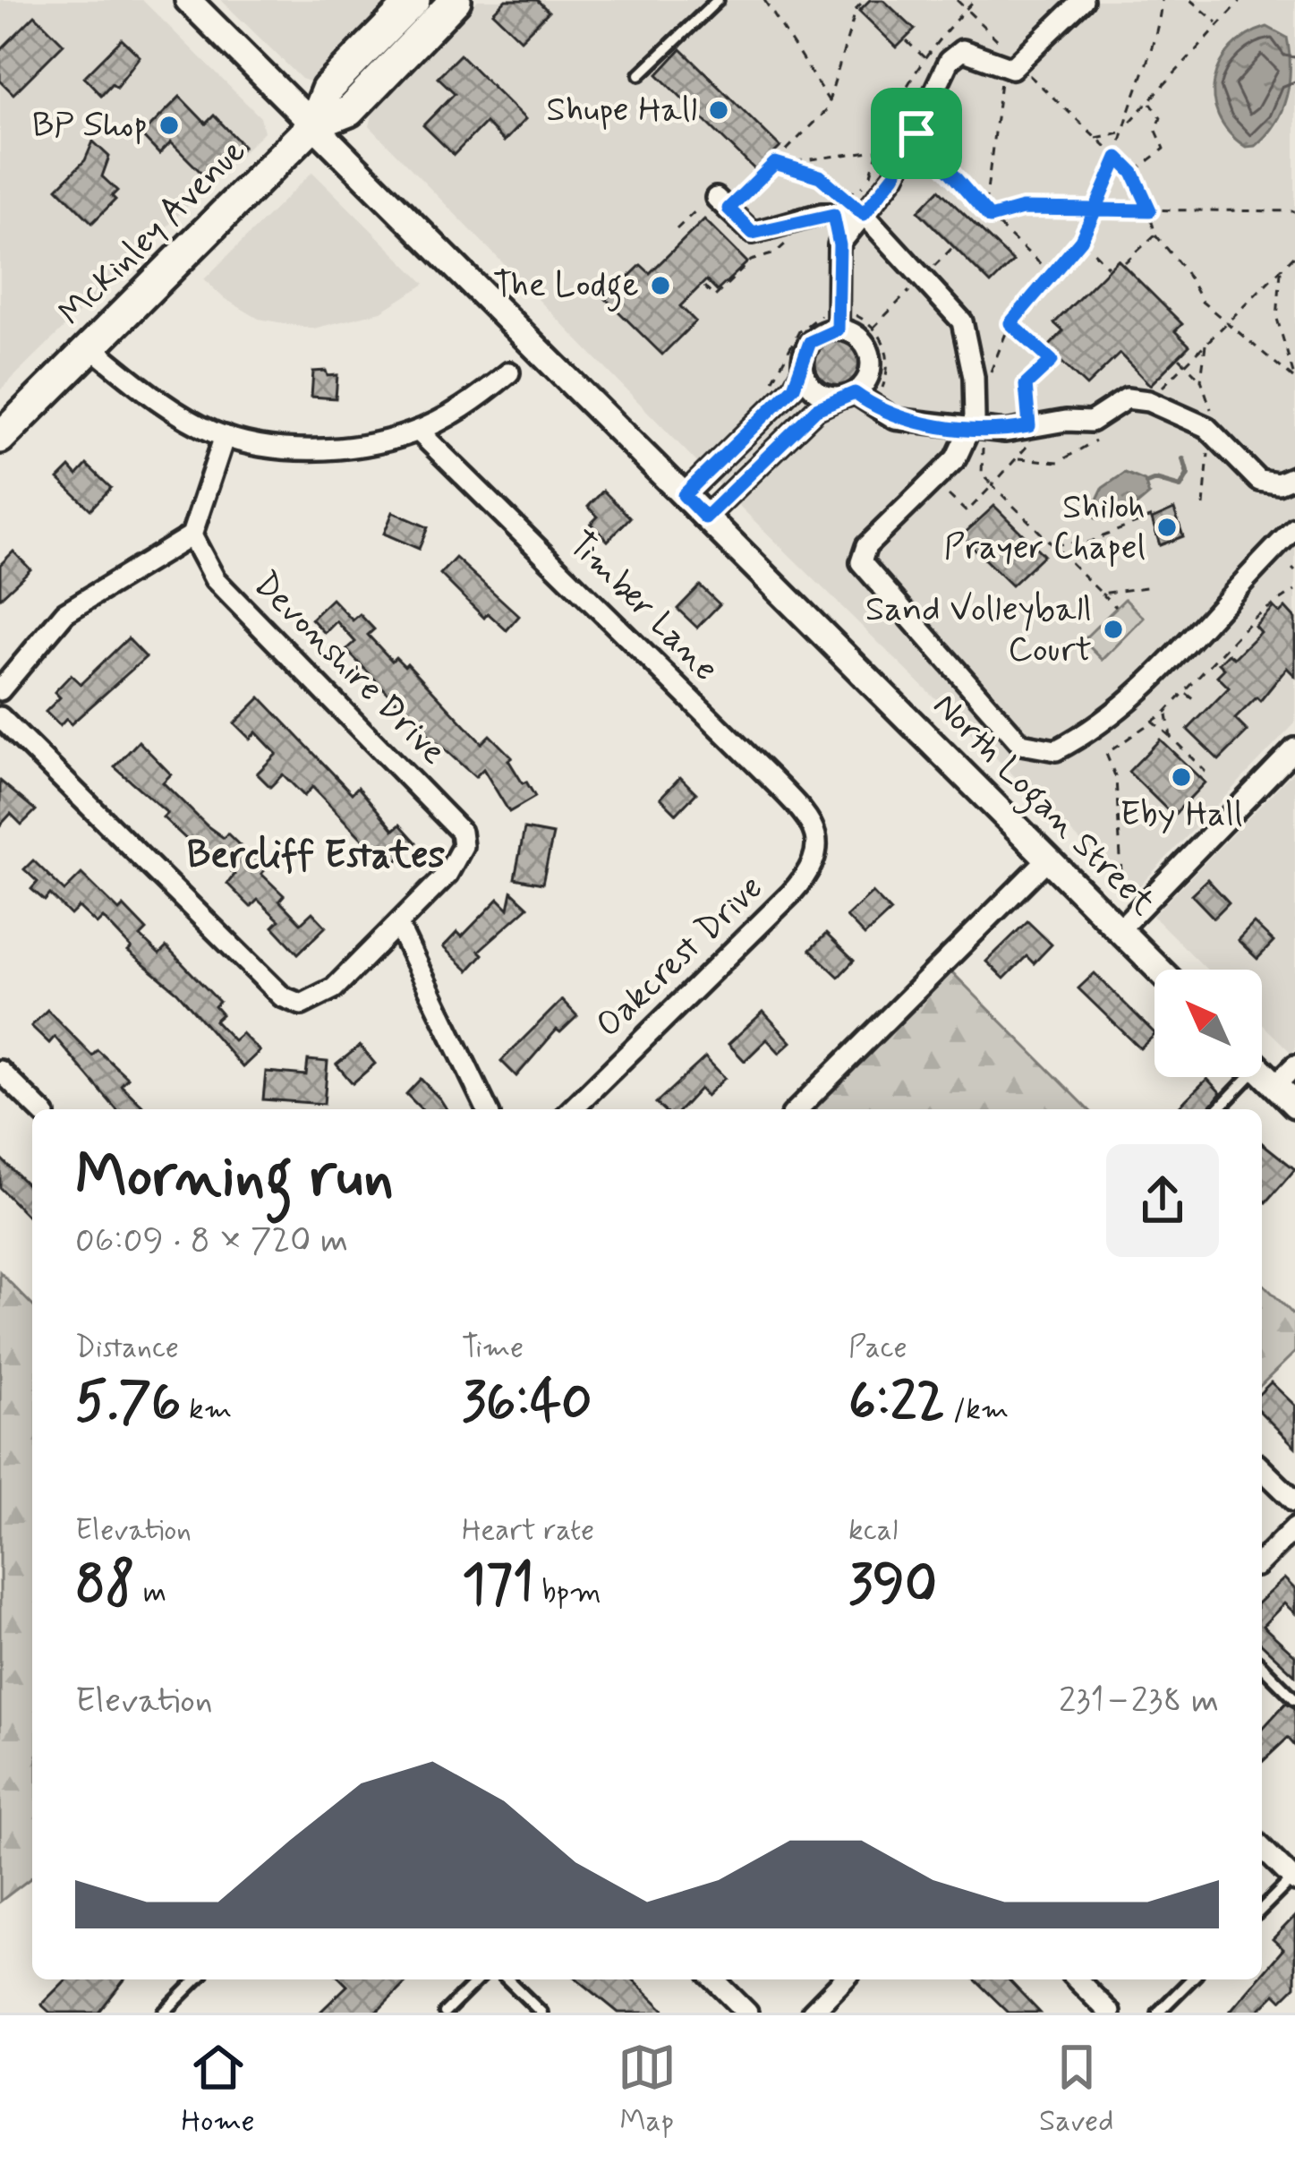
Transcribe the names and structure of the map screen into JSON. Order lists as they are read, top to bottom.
{
  "streets": {
    "main road": ["McKinley Avenue"],
    "street": [
      "Timber Lane",
      "Devonshire Drive",
      "North Logan Street",
      "Oakcrest Drive"
    ]
  },
  "crossings": [
    ["McKinley Avenue", "North Logan Street"],
    ["Timber Lane", "Oakcrest Drive"]
  ],
  "districts": ["Bercliff Estates"],
  "places": [
    "Shupe Hall",
    "BP Shop",
    "The Lodge",
    "Shiloh Prayer Chapel",
    "Sand Volleyball Court",
    "Eby Hall"
  ],
  "north": "top left",
  "page": {
    "heading": ["Morning run", "06:09 · 8 × 720 m"],
    "stats": [
      ["Distance", "5.76 km"],
      ["Time", "36:40"],
      ["Pace", "6:22 /km"],
      ["Elevation", "88 m"],
      ["Heart rate", "171 bpm"],
      ["kcal", "390"]
    ],
    "chart": ["Elevation", "231–238 m"],
    "tabs": ["Home", "Map", "Saved"]
  }
}
